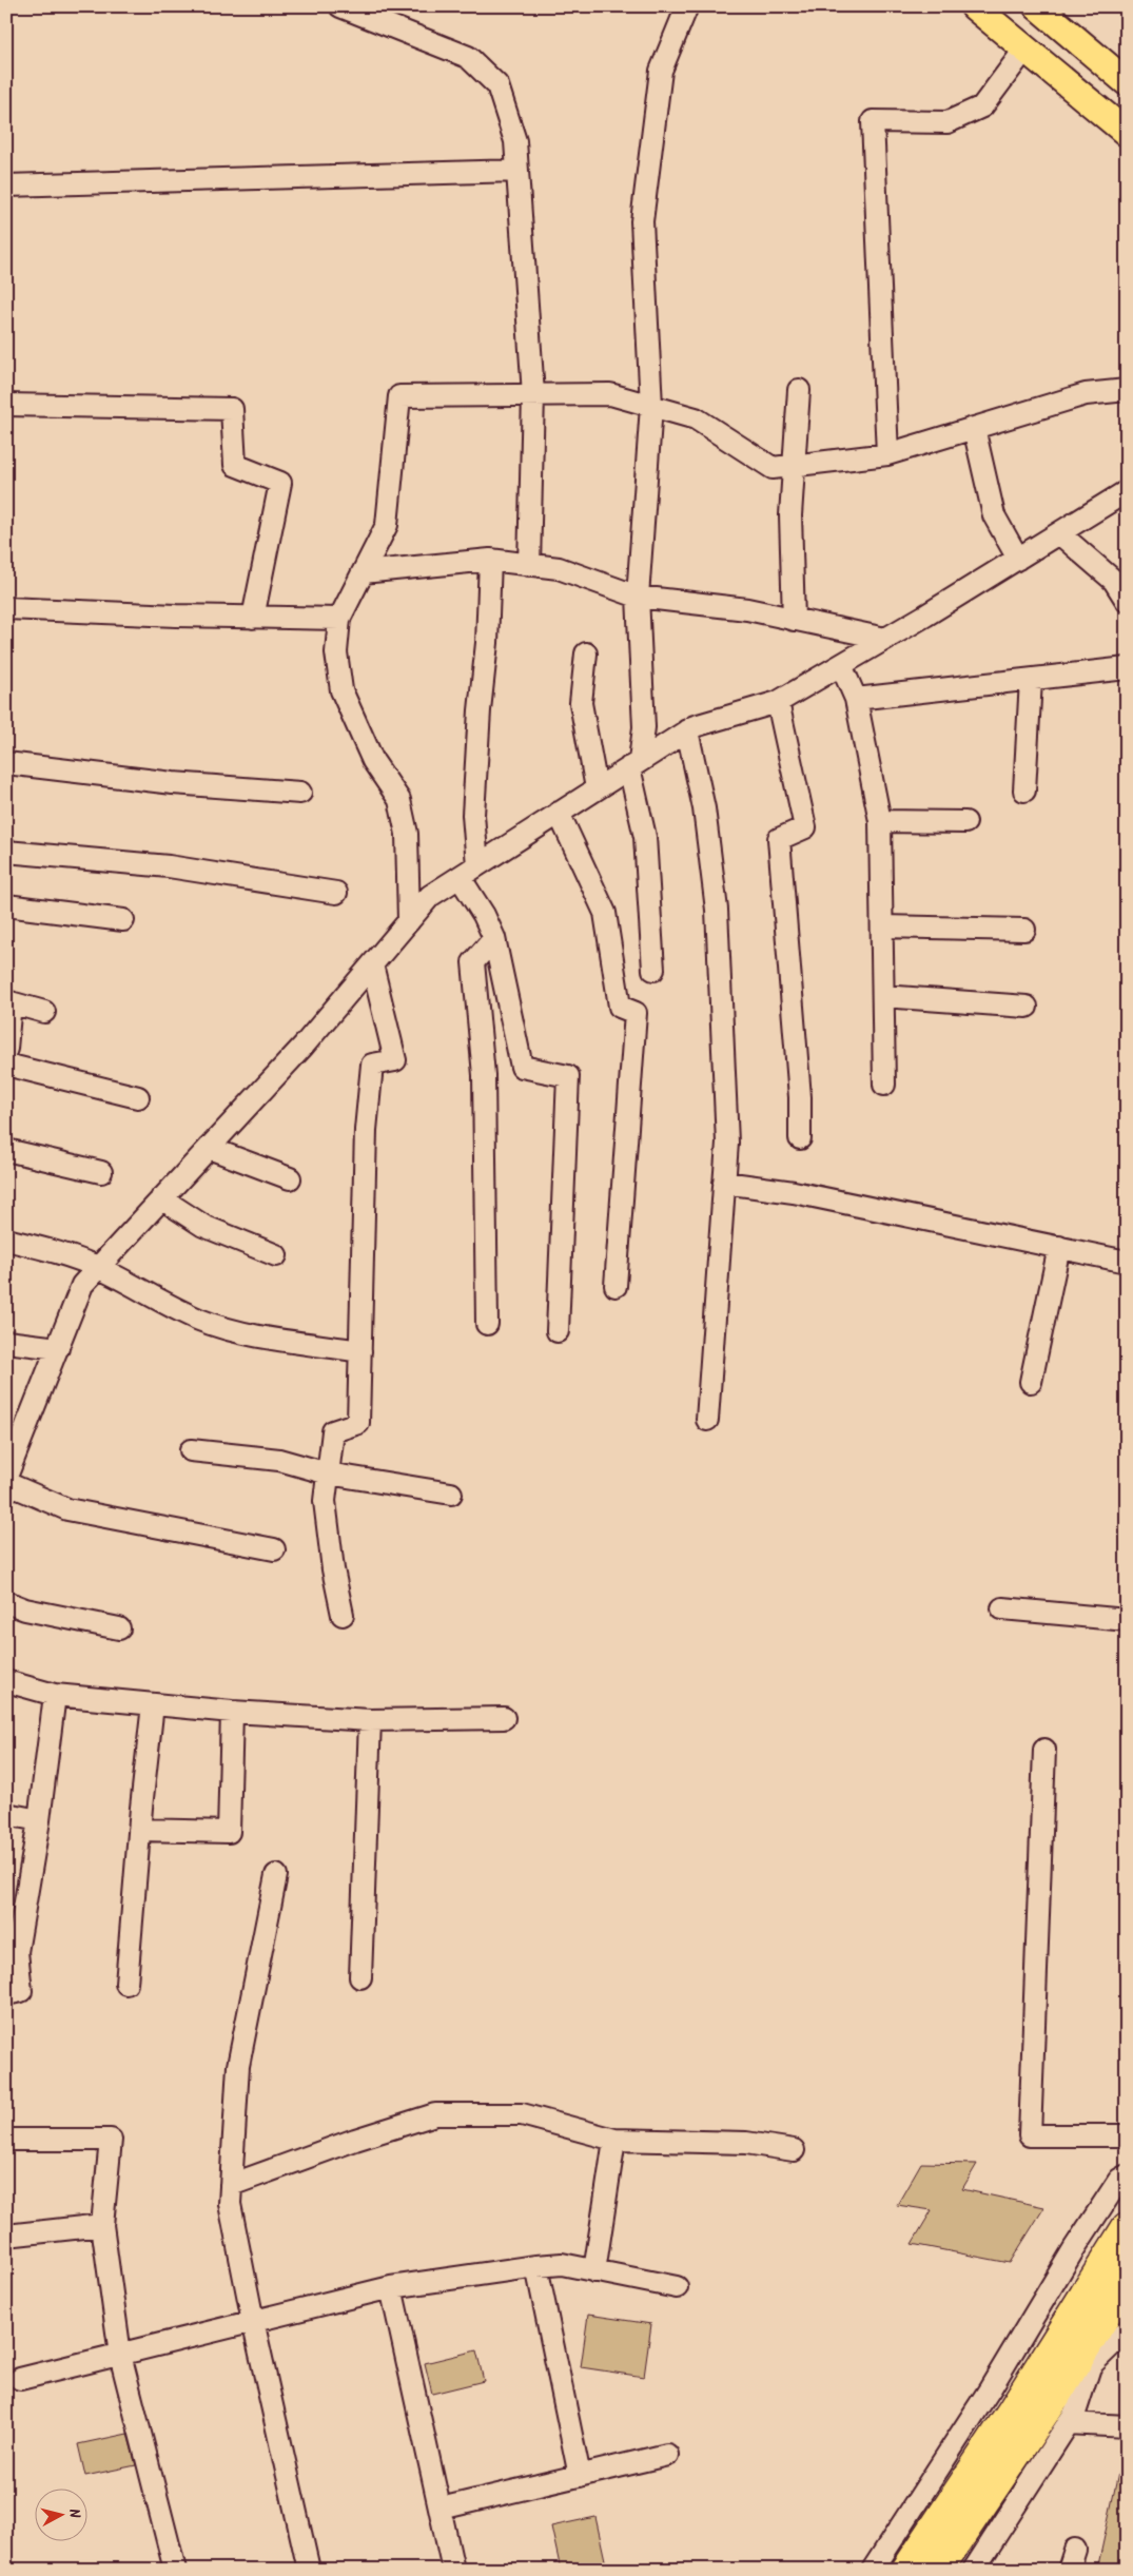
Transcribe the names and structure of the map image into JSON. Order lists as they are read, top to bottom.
{
  "north": "right"
}
